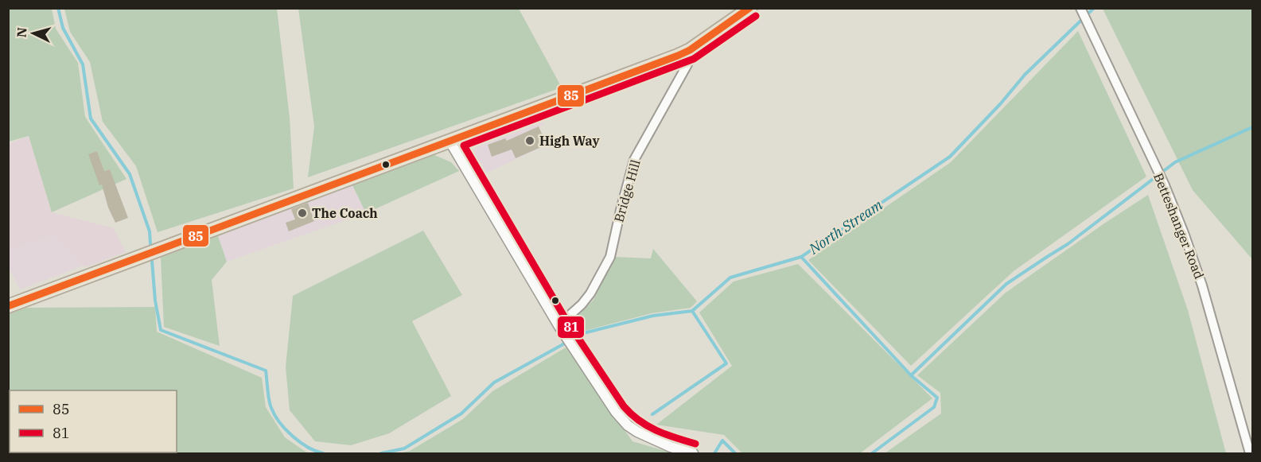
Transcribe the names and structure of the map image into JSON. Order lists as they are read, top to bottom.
{
  "streets": {
    "street": ["Bridge Hill", "Betteshanger Road"]
  },
  "water": ["North Stream"],
  "places": ["High Way", "The Coach"],
  "lines": ["transit line 85", "transit line 81"],
  "legend": ["85", "81"],
  "north": "left"
}
